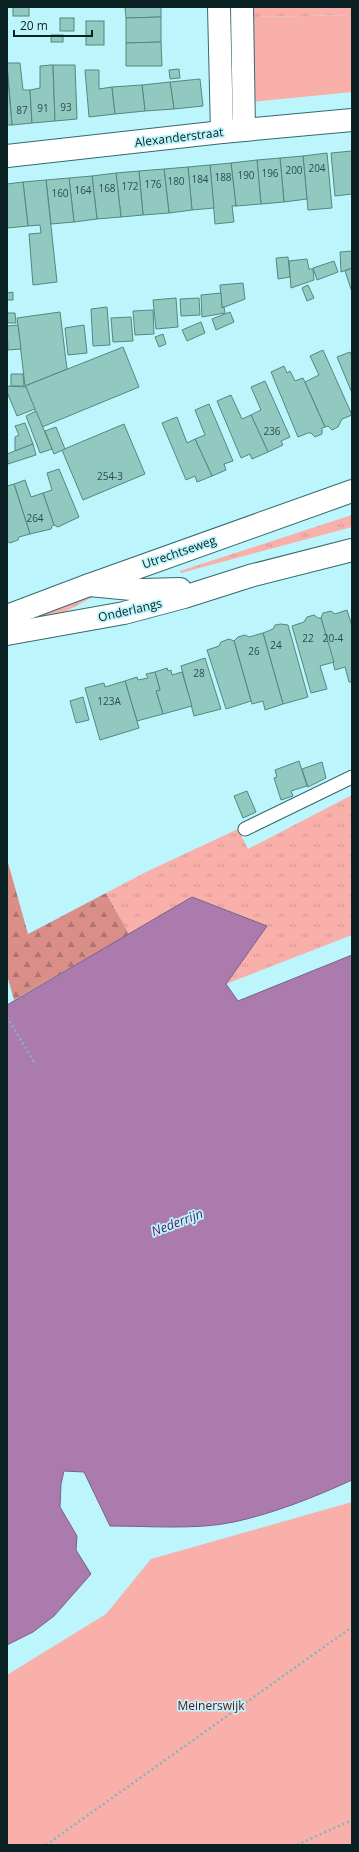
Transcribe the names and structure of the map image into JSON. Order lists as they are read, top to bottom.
{
  "streets": {
    "street": ["Alexanderstraat", "Utrechtseweg", "Onderlangs"]
  },
  "crossings": [
    ["Utrechtseweg", "Onderlangs"]
  ],
  "water": ["Nederrijn"],
  "parks": ["Meinerswijk"],
  "house_numbers": [
    "93",
    "91",
    "87",
    "204",
    "200",
    "196",
    "190",
    "188",
    "184",
    "180",
    "176",
    "172",
    "168",
    "164",
    "160",
    "236",
    "254-3",
    "264",
    "22",
    "20-4",
    "24",
    "26",
    "28",
    "123A"
  ],
  "scale_bar": "20 m"
}
